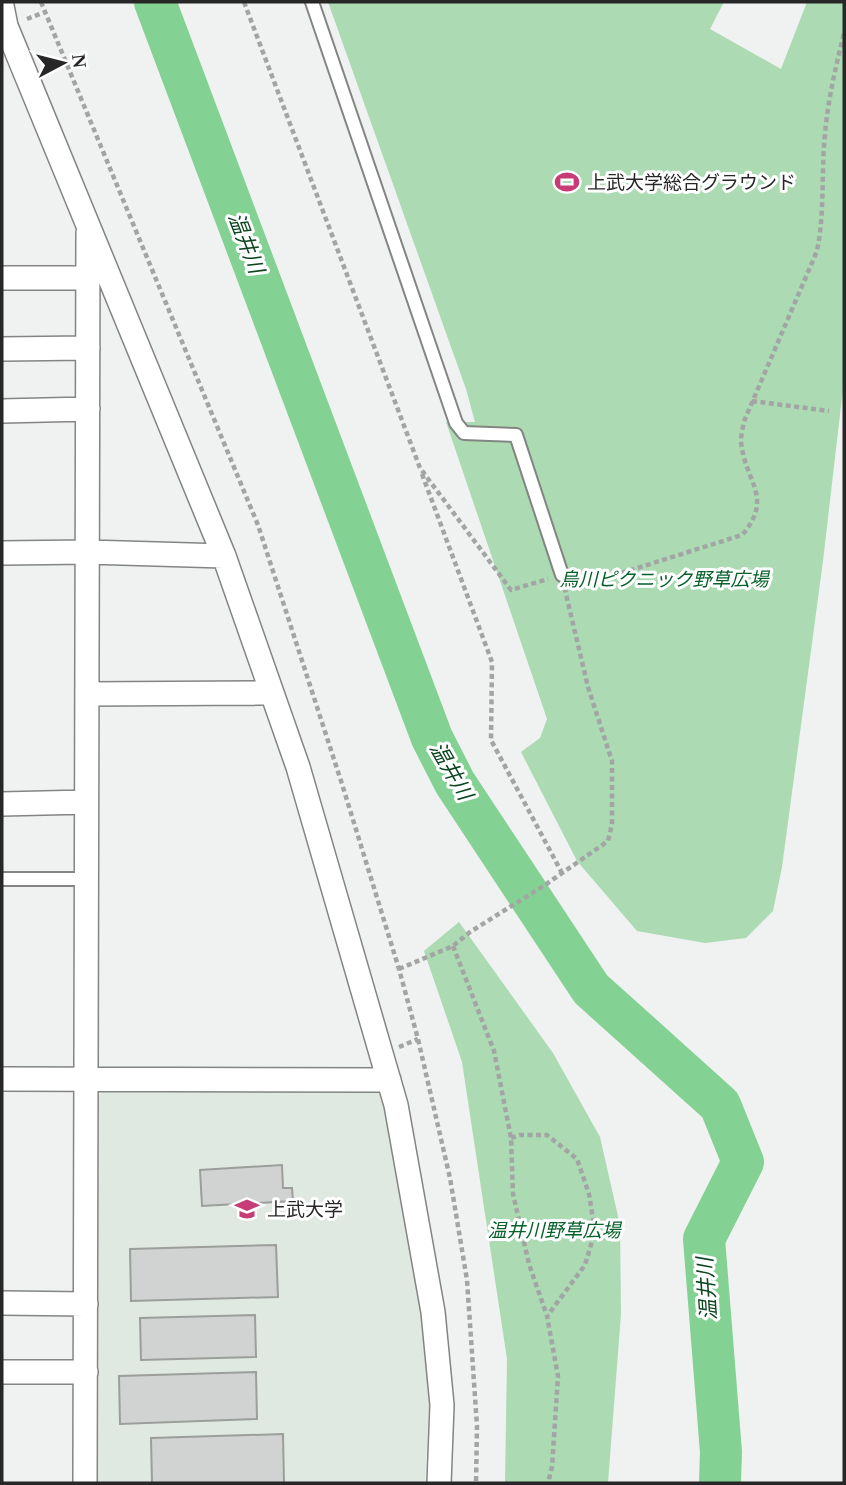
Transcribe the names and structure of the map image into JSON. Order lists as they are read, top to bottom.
{
  "water": ["温井川"],
  "parks": ["烏川ピクニック野草広場", "温井川野草広場"],
  "places": {
    "sports": ["上武大学総合グラウンド"],
    "school or university": ["上武大学"]
  },
  "north": "right"
}
